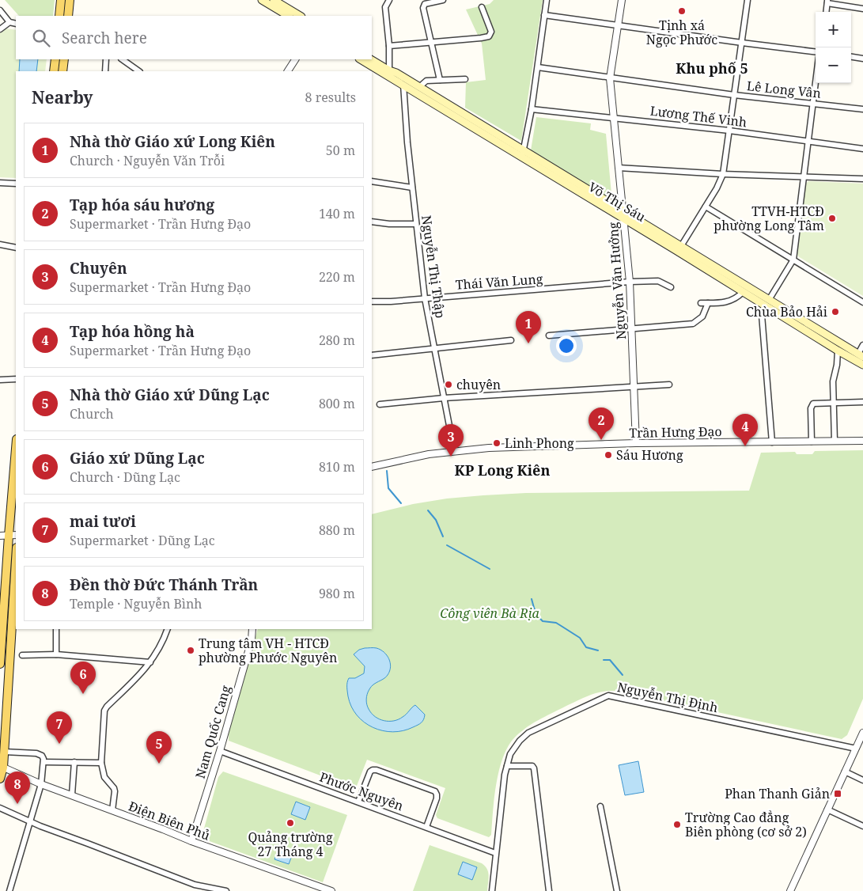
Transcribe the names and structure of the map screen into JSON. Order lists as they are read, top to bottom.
{
  "streets": {
    "main road": ["Võ Thị Sáu"],
    "street": [
      "Lê Long Vân",
      "Lương Thế Vinh",
      "Nguyễn Thị Thập",
      "Nguyễn Văn Hưởng",
      "Thái Văn Lung",
      "Trần Hưng Đạo",
      "Nguyễn Thị Định",
      "Nam Quốc Cang",
      "Phước Nguyên",
      "Điện Biên Phủ"
    ]
  },
  "crossings": [
    ["Lê Long Vân", "Nguyễn Văn Hưởng"],
    ["Lương Thế Vinh", "Nguyễn Văn Hưởng"],
    ["Võ Thị Sáu", "Nguyễn Thị Thập"],
    ["Võ Thị Sáu", "Nguyễn Văn Hưởng"],
    ["Nguyễn Thị Thập", "Thái Văn Lung"],
    ["Nguyễn Thị Thập", "Trần Hưng Đạo"],
    ["Nguyễn Văn Hưởng", "Thái Văn Lung"],
    ["Nguyễn Văn Hưởng", "Trần Hưng Đạo"],
    ["Nguyễn Thị Định", "Phước Nguyên"],
    ["Nam Quốc Cang", "Phước Nguyên"],
    ["Nam Quốc Cang", "Điện Biên Phủ"]
  ],
  "districts": ["Khu phố 5", "KP Long Kiên"],
  "parks": ["Công viên Bà Rịa"],
  "places": {
    "other": [
      "Tịnh xá Ngọc Phước",
      "TTVH-HTCĐ phường Long Tâm",
      "Chùa Bảo Hải",
      "chuyên",
      "Linh Phong",
      "Sáu Hương",
      "Trung tâm VH - HTCĐ phường Phước Nguyên",
      "Quảng trường 27 Tháng 4",
      "Trường Cao đẳng Biên phòng (cơ sở 2)"
    ],
    "transit": ["Phan Thanh Giản"]
  },
  "page": {
    "map_buttons": ["+", "−"],
    "search": "Search here",
    "heading": ["Nearby", "8 results"],
    "list": [
      {
        "mark": "1",
        "name": "Nhà thờ Giáo xứ Long Kiên",
        "note": "Church · Nguyễn Văn Trỗi",
        "value": "50 m"
      },
      {
        "mark": "2",
        "name": "Tạp hóa sáu hương",
        "note": "Supermarket · Trần Hưng Đạo",
        "value": "140 m"
      },
      {
        "mark": "3",
        "name": "Chuyên",
        "note": "Supermarket · Trần Hưng Đạo",
        "value": "220 m"
      },
      {
        "mark": "4",
        "name": "Tạp hóa hồng hà",
        "note": "Supermarket · Trần Hưng Đạo",
        "value": "280 m"
      },
      {
        "mark": "5",
        "name": "Nhà thờ Giáo xứ Dũng Lạc",
        "note": "Church",
        "value": "800 m"
      },
      {
        "mark": "6",
        "name": "Giáo xứ Dũng Lạc",
        "note": "Church · Dũng Lạc",
        "value": "810 m"
      },
      {
        "mark": "7",
        "name": "mai tươi",
        "note": "Supermarket · Dũng Lạc",
        "value": "880 m"
      },
      {
        "mark": "8",
        "name": "Đền thờ Đức Thánh Trần",
        "note": "Temple · Nguyễn Bình",
        "value": "980 m"
      }
    ],
    "pins": [
      "1",
      "2",
      "4",
      "3",
      "6",
      "7",
      "5",
      "8"
    ]
  }
}
